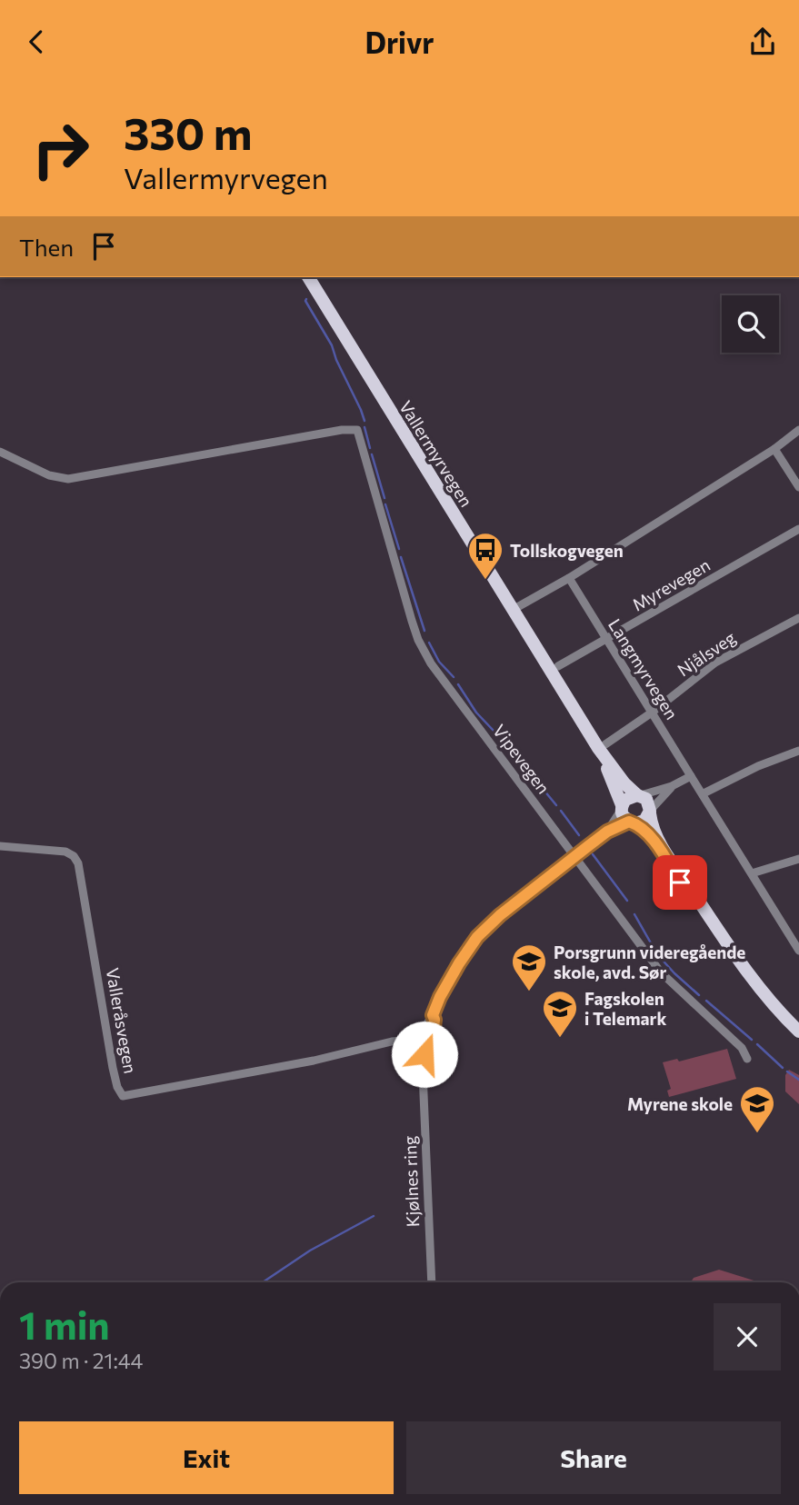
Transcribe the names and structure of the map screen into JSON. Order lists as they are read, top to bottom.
{
  "streets": {
    "main road": ["Vallermyrvegen"],
    "street": [
      "Myrevegen",
      "Njålsveg",
      "Langmyrvegen",
      "Vipevegen",
      "Valleråsvegen",
      "Kjølnes ring"
    ]
  },
  "crossings": [
    ["Vallermyrvegen", "Njålsveg"],
    ["Myrevegen", "Langmyrvegen"],
    ["Njålsveg", "Langmyrvegen"]
  ],
  "places": {
    "bus stop": ["Tollskogvegen"],
    "school or university": ["Porsgrunn videregående skole, avd. Sør", "Fagskolen i Telemark", "Myrene skole"]
  },
  "page": {
    "header": "Drivr",
    "turn": ["330 m", "Vallermyrvegen"],
    "then": "Then",
    "heading": ["1 min", "390 m · 21:44"],
    "buttons": ["Exit", "Share"]
  }
}
